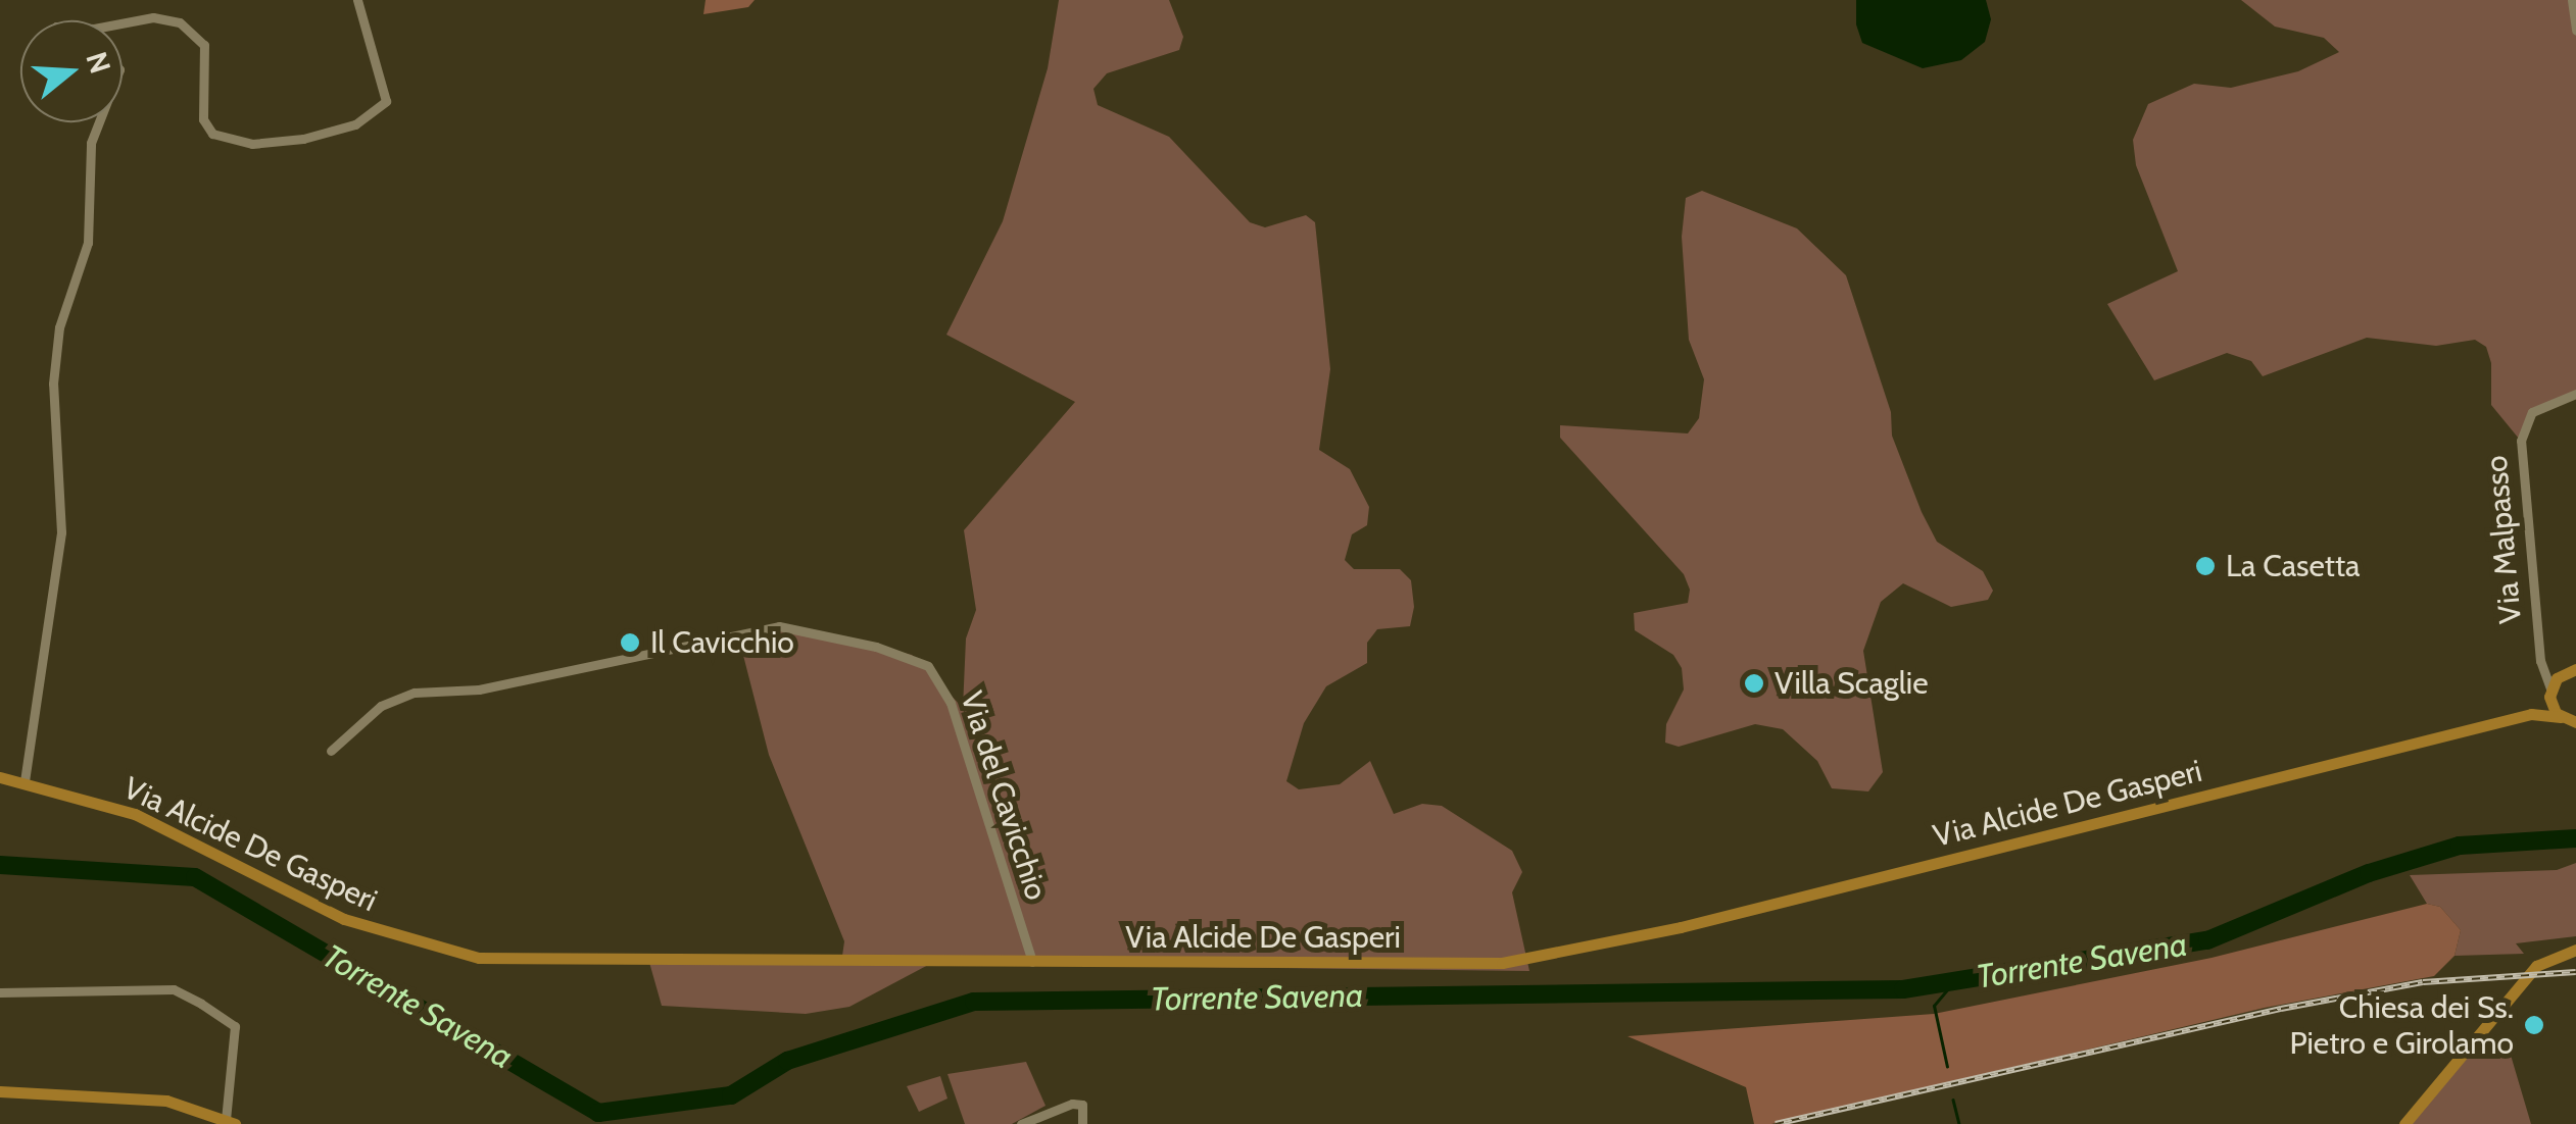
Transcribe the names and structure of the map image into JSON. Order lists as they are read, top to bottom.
{
  "streets": {
    "main road": ["Via Alcide De Gasperi"],
    "street": ["Via Malpasso", "Via del Cavicchio"]
  },
  "crossings": [
    ["Via Malpasso", "Via Alcide De Gasperi"],
    ["Via del Cavicchio", "Via Alcide De Gasperi"]
  ],
  "water": ["Torrente Savena"],
  "places": [
    "La Casetta",
    "Il Cavicchio",
    "Villa Scaglie",
    "Chiesa dei Ss. Pietro e Girolamo"
  ],
  "north": "right"
}
